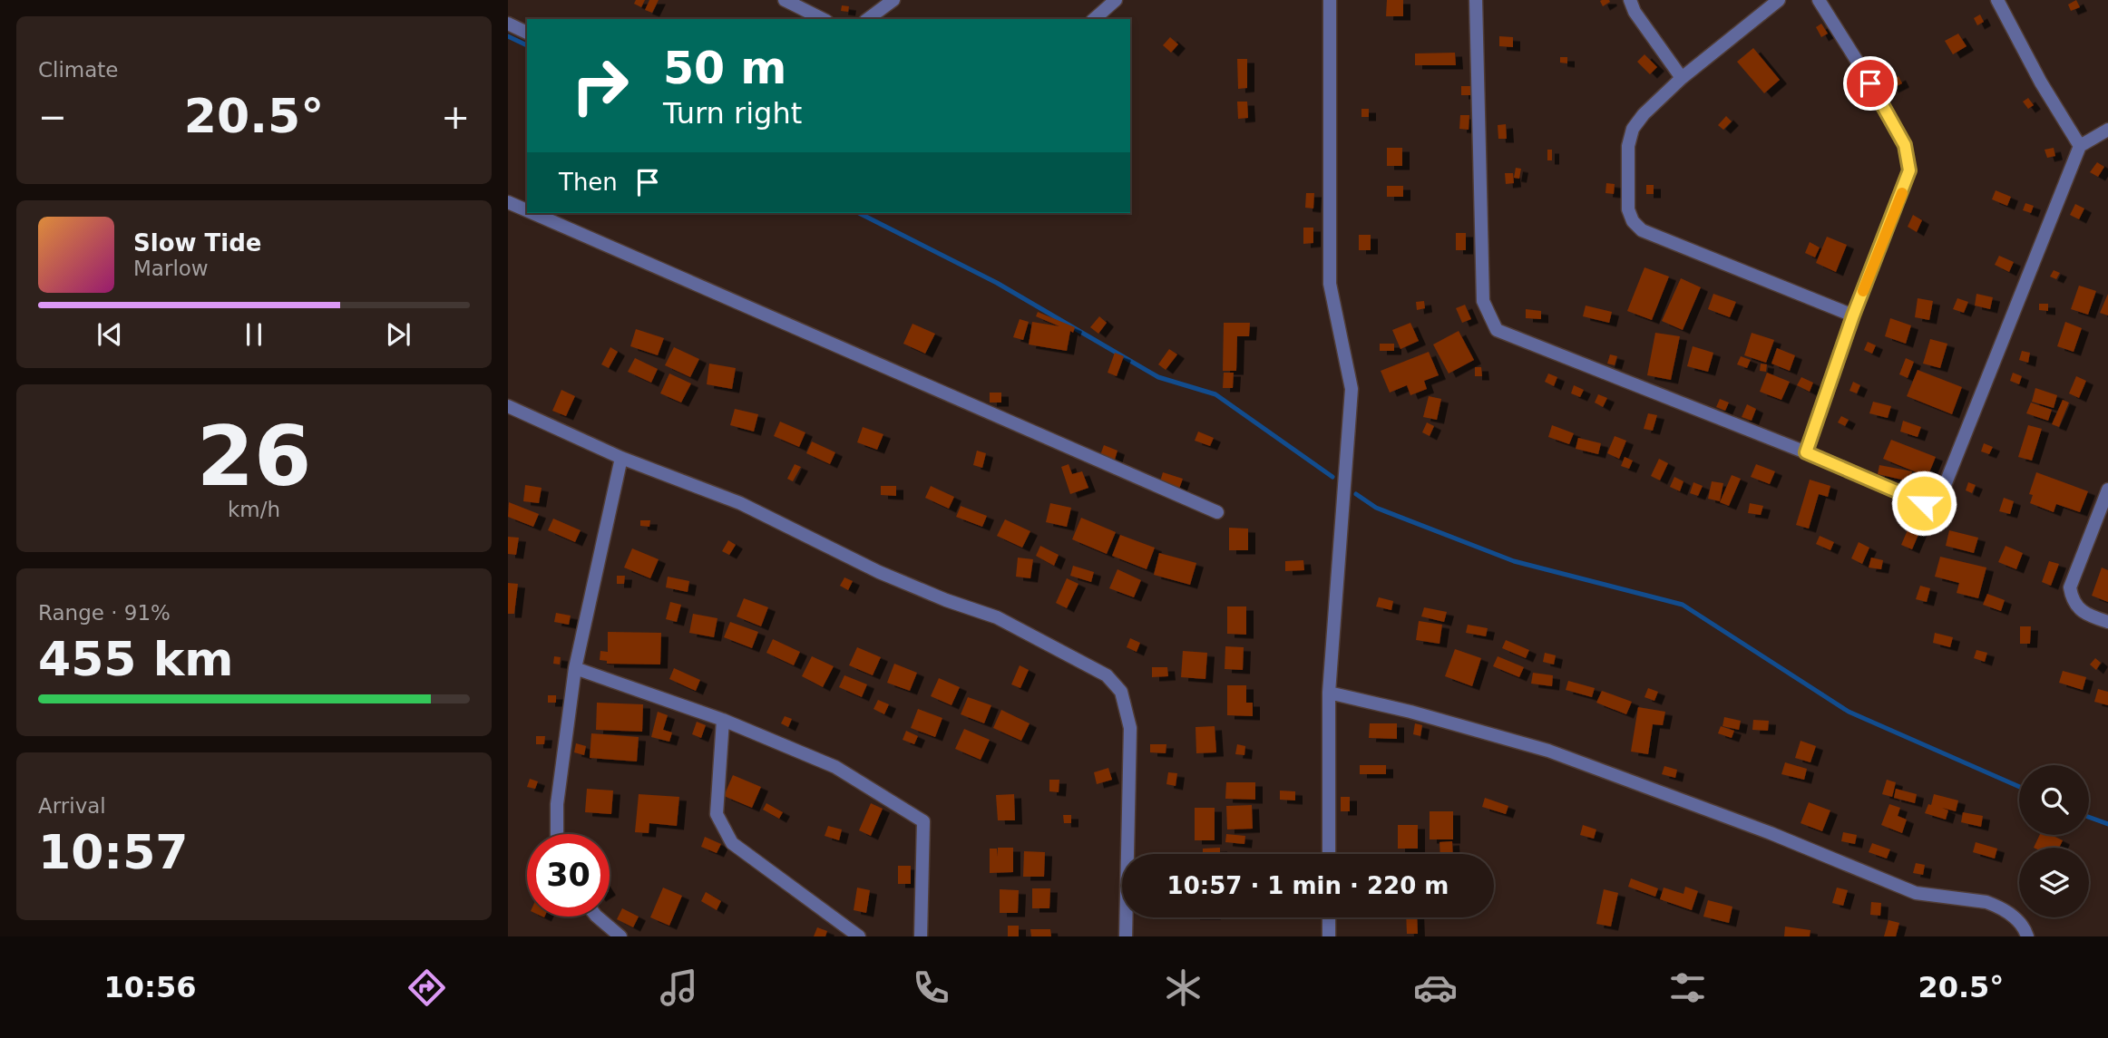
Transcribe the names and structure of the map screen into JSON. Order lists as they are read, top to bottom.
{
  "page": {
    "tile": [
      "Climate",
      ["26", "km/h"],
      ["Range · 91%", "455 km"],
      ["Arrival", "10:57"]
    ],
    "turn": ["50 m", "Turn right"],
    "heat": ["−", "20.5°", "+"],
    "then": "Then",
    "song": ["Slow Tide", "Marlow"],
    "limit": "30",
    "trip": "10:57 · 1 min · 220 m",
    "tabs": ["10:56", "20.5°"]
  }
}
